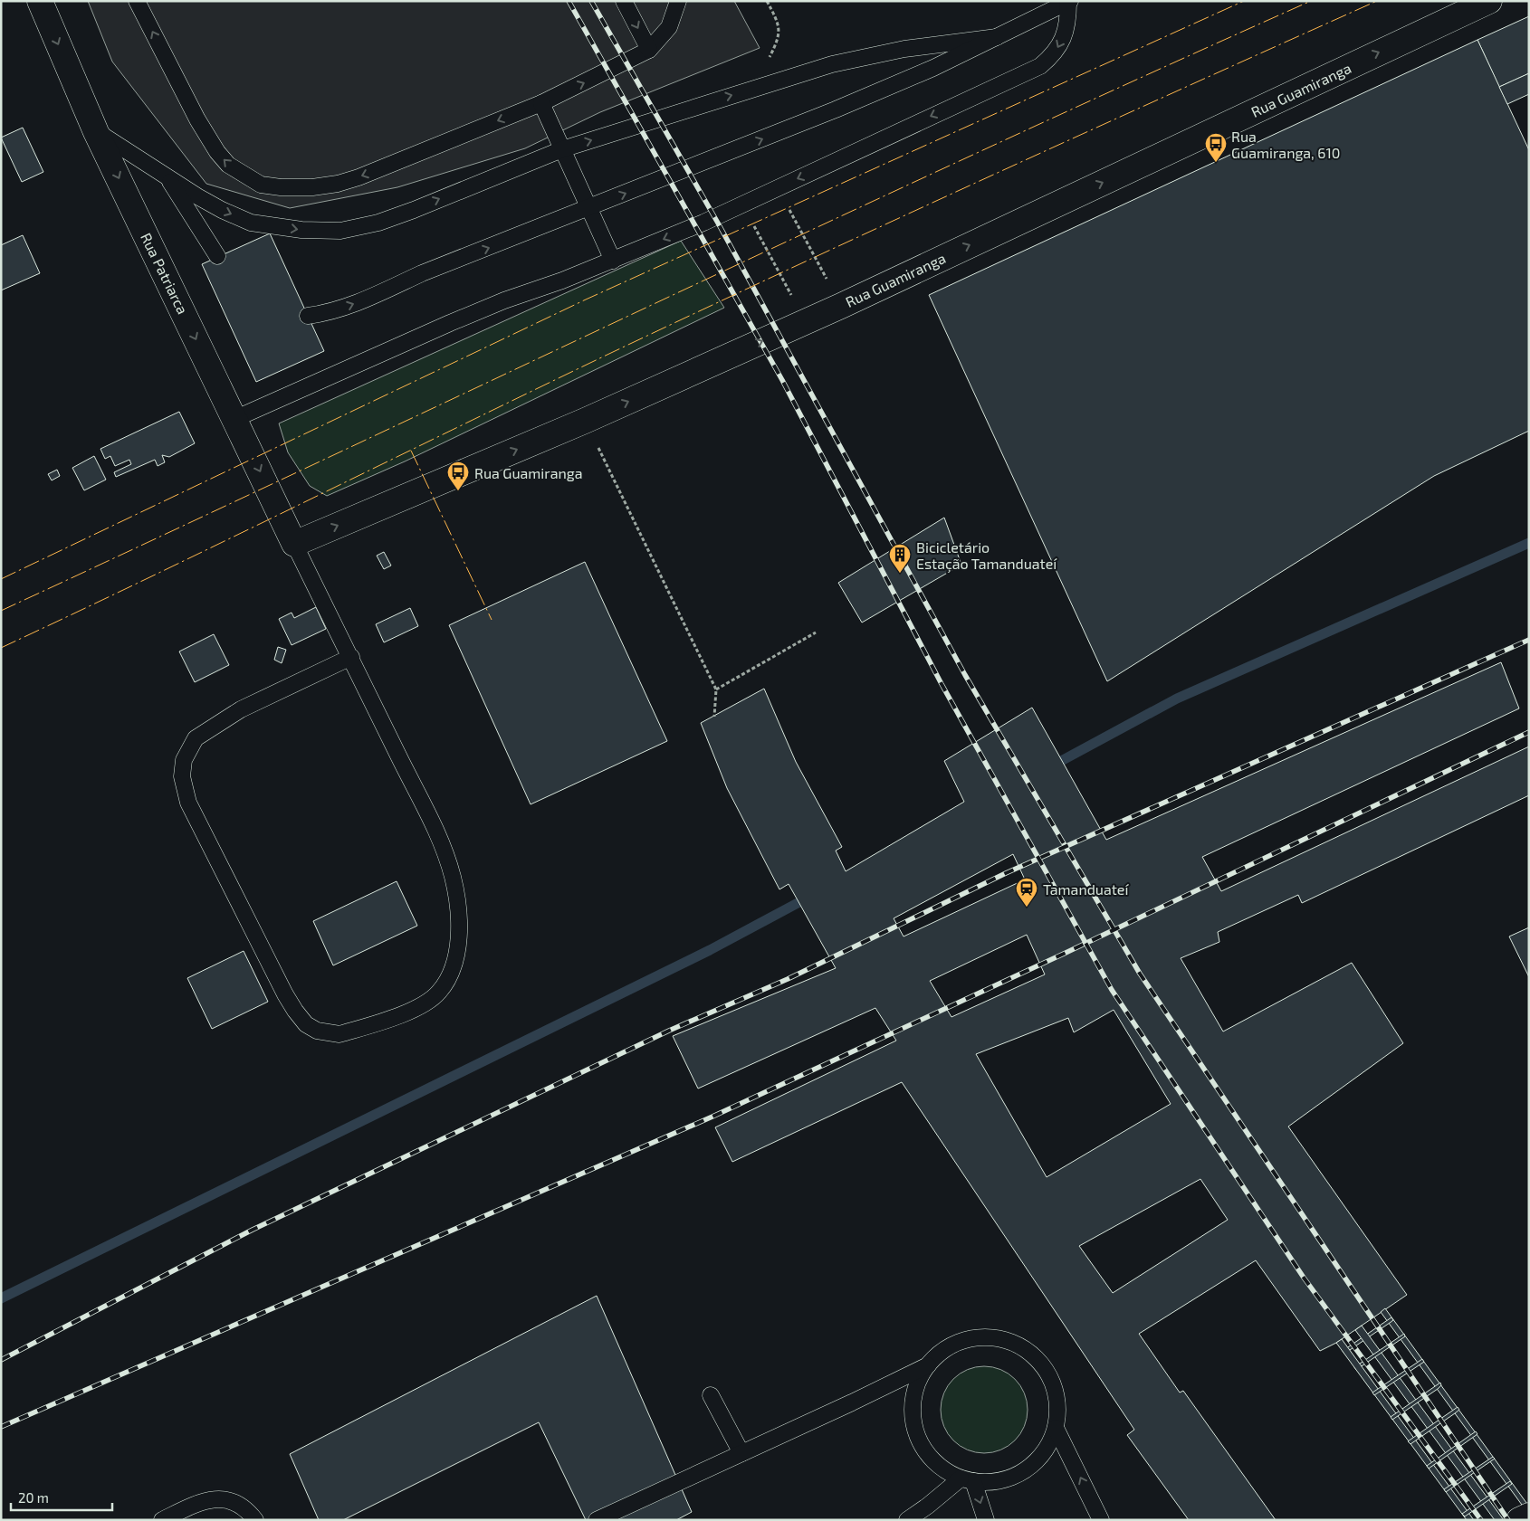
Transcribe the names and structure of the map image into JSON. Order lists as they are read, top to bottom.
{
  "streets": {
    "street": ["Rua Guamiranga", "Rua Patriarca"]
  },
  "crossings": [
    ["Rua Guamiranga", "Rua Patriarca"]
  ],
  "one_way": ["Rua Guamiranga", "Rua Patriarca"],
  "places": {
    "bus stop": ["Rua Guamiranga, 610", "Rua Guamiranga"],
    "building": ["Bicicletário Estação Tamanduateí"],
    "station": ["Tamanduateí"]
  },
  "scale_bar": "20 m"
}
